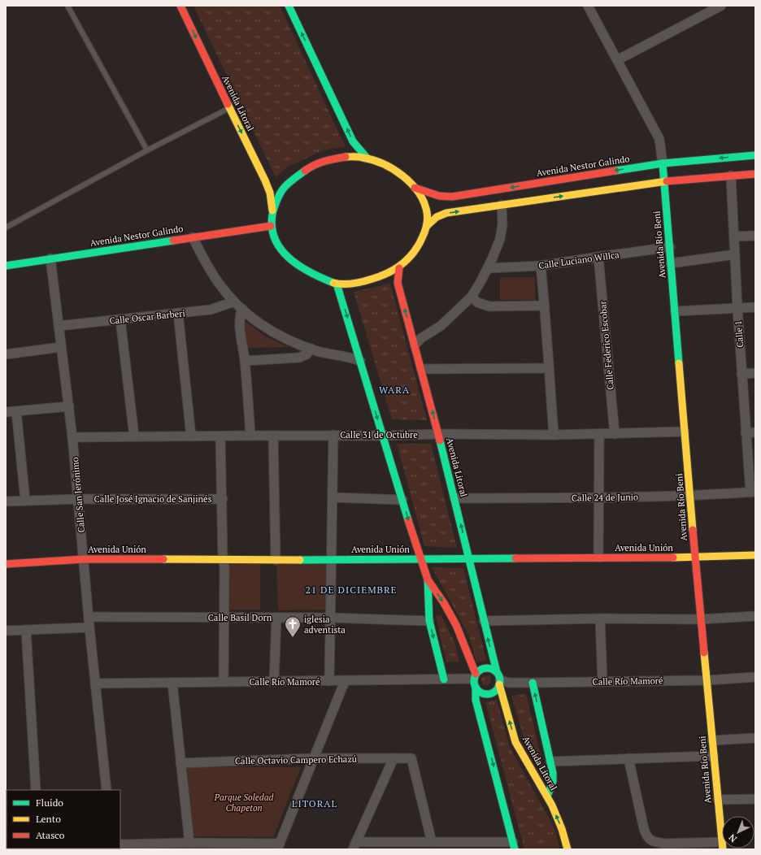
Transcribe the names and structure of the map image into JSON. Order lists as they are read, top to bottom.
{
  "streets": {
    "main road": [
      "Avenida Litoral",
      "Avenida Nestor Galindo",
      "Avenida Río Beni",
      "Avenida Unión"
    ],
    "street": [
      "Calle Luciano Willca",
      "Calle Oscar Barberi",
      "Calle 1",
      "Calle Federico Escobar",
      "Calle 31 de Octubre",
      "Calle San Jerónimo",
      "Calle 24 de Junio",
      "Calle José Ignacio de Sanjinés",
      "Calle Basil Dorn",
      "Calle Río Mamoré",
      "Calle Octavio Campero Echazú"
    ]
  },
  "crossings": [
    ["Avenida Litoral", "Calle 31 de Octubre"],
    ["Avenida Litoral", "Calle 24 de Junio"],
    ["Avenida Litoral", "Avenida Unión"],
    ["Avenida Litoral", "Calle Río Mamoré"],
    ["Avenida Nestor Galindo", "Avenida Río Beni"],
    ["Avenida Nestor Galindo", "Calle San Jerónimo"],
    ["Avenida Río Beni", "Calle Luciano Willca"],
    ["Avenida Río Beni", "Calle 31 de Octubre"],
    ["Avenida Río Beni", "Calle 24 de Junio"],
    ["Avenida Río Beni", "Avenida Unión"],
    ["Avenida Río Beni", "Calle Río Mamoré"],
    ["Calle Luciano Willca", "Calle Federico Escobar"],
    ["Calle Oscar Barberi", "Calle San Jerónimo"],
    ["Calle 1", "Calle 24 de Junio"],
    ["Calle Federico Escobar", "Calle 31 de Octubre"],
    ["Calle 31 de Octubre", "Calle San Jerónimo"],
    ["Calle San Jerónimo", "Calle José Ignacio de Sanjinés"],
    ["Calle San Jerónimo", "Avenida Unión"],
    ["Calle San Jerónimo", "Calle Basil Dorn"],
    ["Calle San Jerónimo", "Calle Río Mamoré"]
  ],
  "districts": ["WARA", "21 DE DICIEMBRE", "LITORAL"],
  "parks": ["Parque Soledad Chapeton"],
  "places": {
    "church": ["iglesia adventista"]
  },
  "legend": ["Fluido", "Lento", "Atasco"],
  "north": "bottom left"
}
